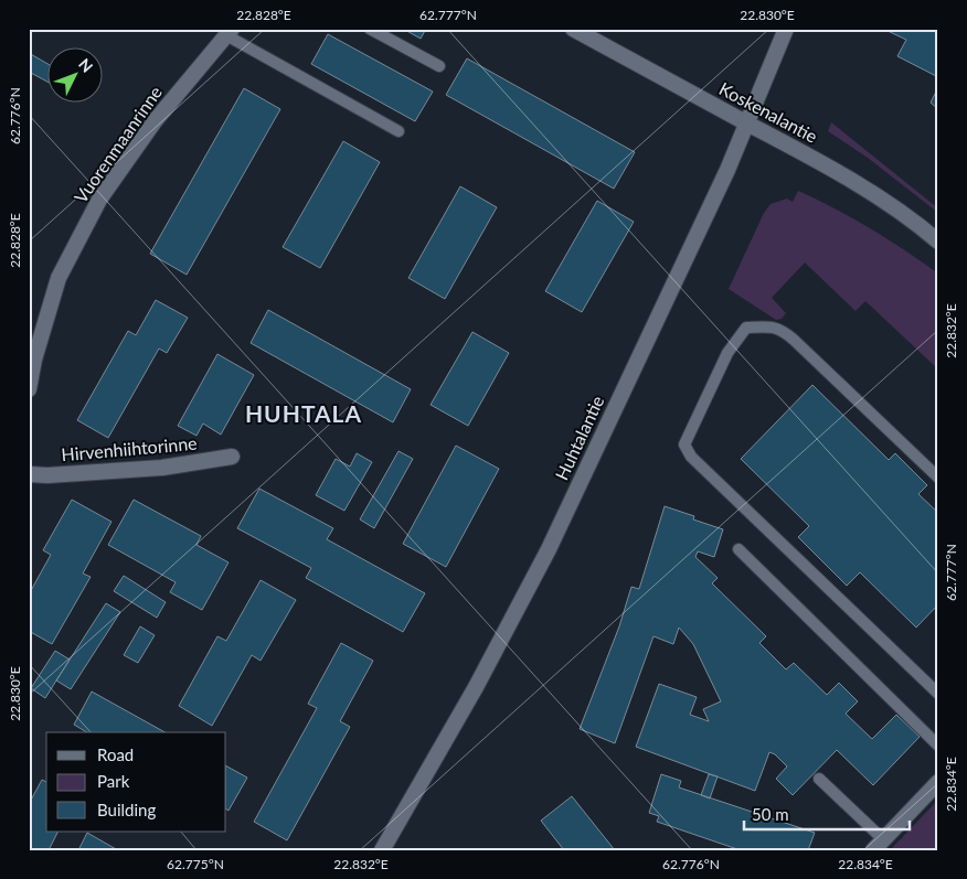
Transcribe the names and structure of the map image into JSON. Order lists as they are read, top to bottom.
{
  "streets": {
    "main road": [
      "Koskenalantie",
      "Vuorenmaanrinne",
      "Huhtalantie",
      "Hirvenhiihtorinne"
    ]
  },
  "crossings": [
    ["Koskenalantie", "Huhtalantie"]
  ],
  "districts": ["HUHTALA"],
  "legend": ["Road", "Park", "Building"],
  "scale_bar": "50 m",
  "north": "top right",
  "coordinates": [
    "22.828°E",
    "62.777°N",
    "22.830°E",
    "62.776°N",
    "22.832°E",
    "22.834°E",
    "62.775°N"
  ]
}
